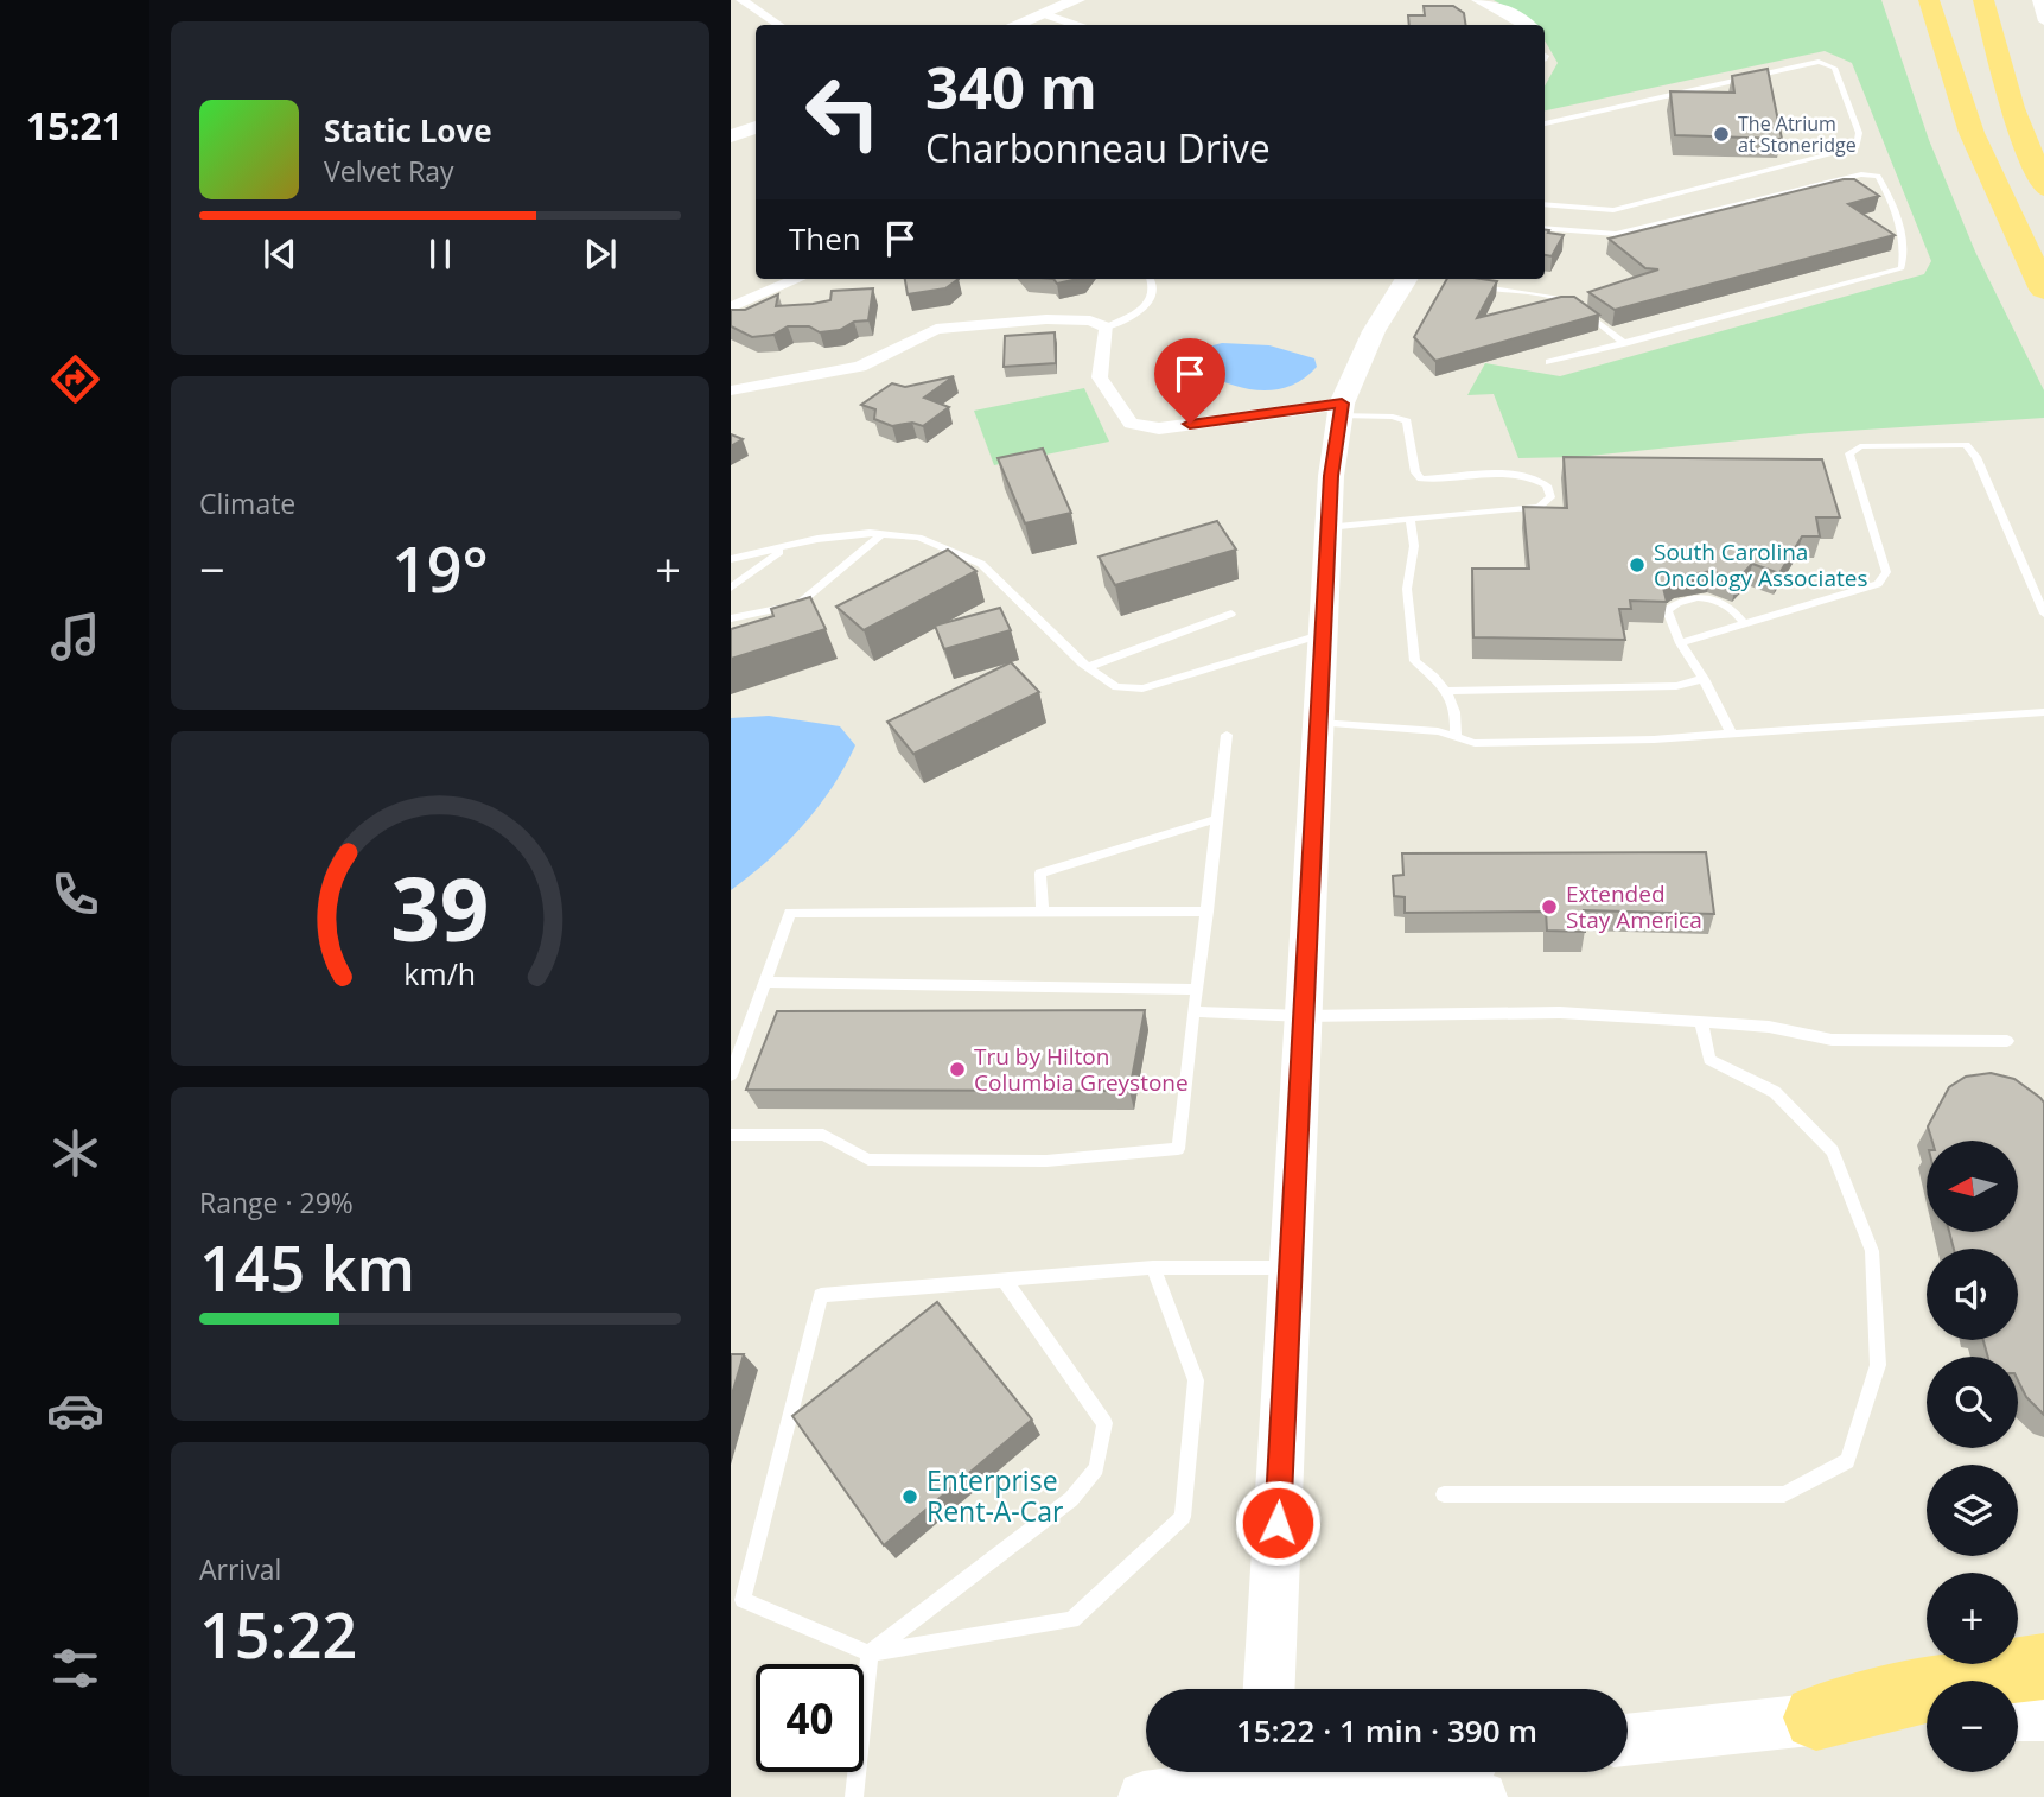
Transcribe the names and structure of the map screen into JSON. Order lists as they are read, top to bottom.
{
  "places": [
    "The Atrium at Stoneridge",
    "South Carolina Oncology Associates",
    "Extended Stay America",
    "Tru by Hilton Columbia Greystone",
    "Enterprise Rent-A-Car"
  ],
  "north": "left",
  "page": {
    "tabs": "15:21",
    "turn": ["340 m", "Charbonneau Drive"],
    "song": ["Static Love", "Velvet Ray"],
    "then": "Then",
    "tile": [
      "Climate",
      ["Range · 29%", "145 km"],
      ["Arrival", "15:22"]
    ],
    "heat": ["−", "19°", "+"],
    "map_buttons": ["+", "−"],
    "limit": "40",
    "trip": "15:22 · 1 min · 390 m",
    "gauge": ["39", "km/h"]
  }
}
